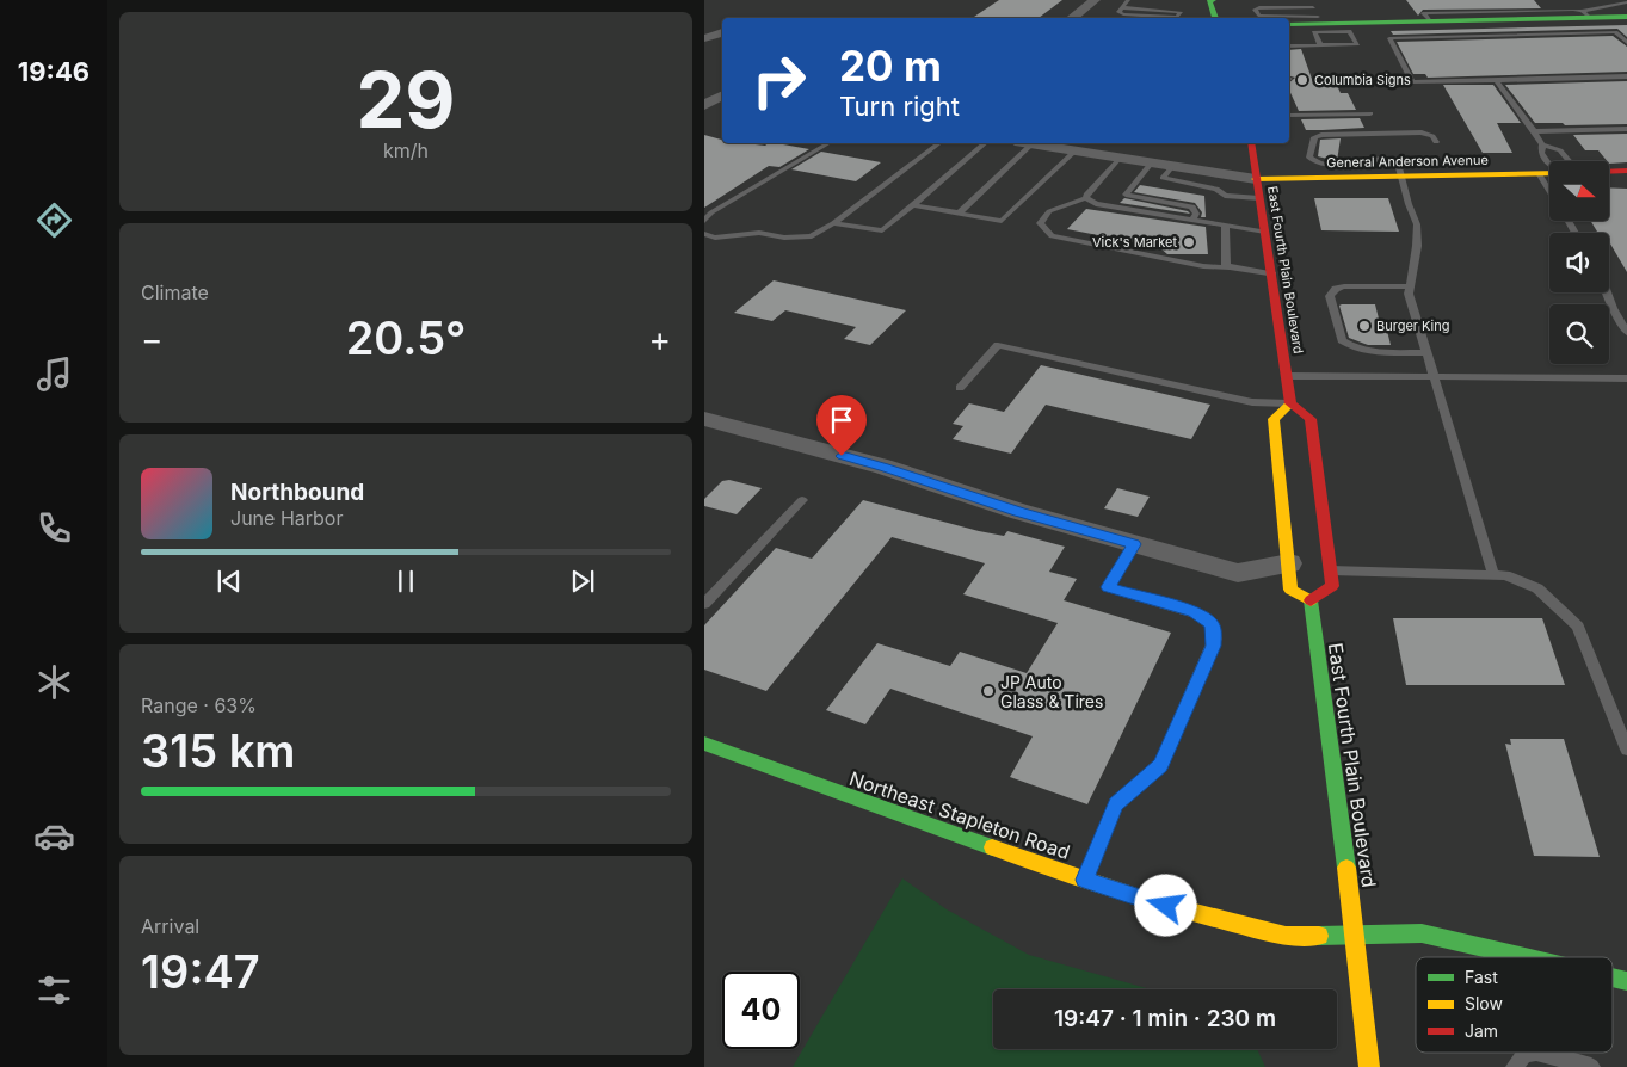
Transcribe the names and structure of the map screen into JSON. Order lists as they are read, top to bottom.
{
  "streets": {
    "street": ["General Anderson Avenue", "East Fourth Plain Boulevard", "Northeast Stapleton Road"]
  },
  "crossings": [
    ["General Anderson Avenue", "East Fourth Plain Boulevard"],
    ["East Fourth Plain Boulevard", "Northeast Stapleton Road"]
  ],
  "places": [
    "Columbia Signs",
    "Vick's Market",
    "Burger King",
    "JP Auto Glass & Tires"
  ],
  "legend": ["Fast", "Slow", "Jam"],
  "north": "right",
  "page": {
    "tabs": "19:46",
    "tile": [
      ["29", "km/h"],
      "Climate",
      ["Range · 63%", "315 km"],
      ["Arrival", "19:47"]
    ],
    "turn": ["20 m", "Turn right"],
    "heat": ["−", "20.5°", "+"],
    "song": ["Northbound", "June Harbor"],
    "limit": "40",
    "trip": "19:47 · 1 min · 230 m"
  }
}
